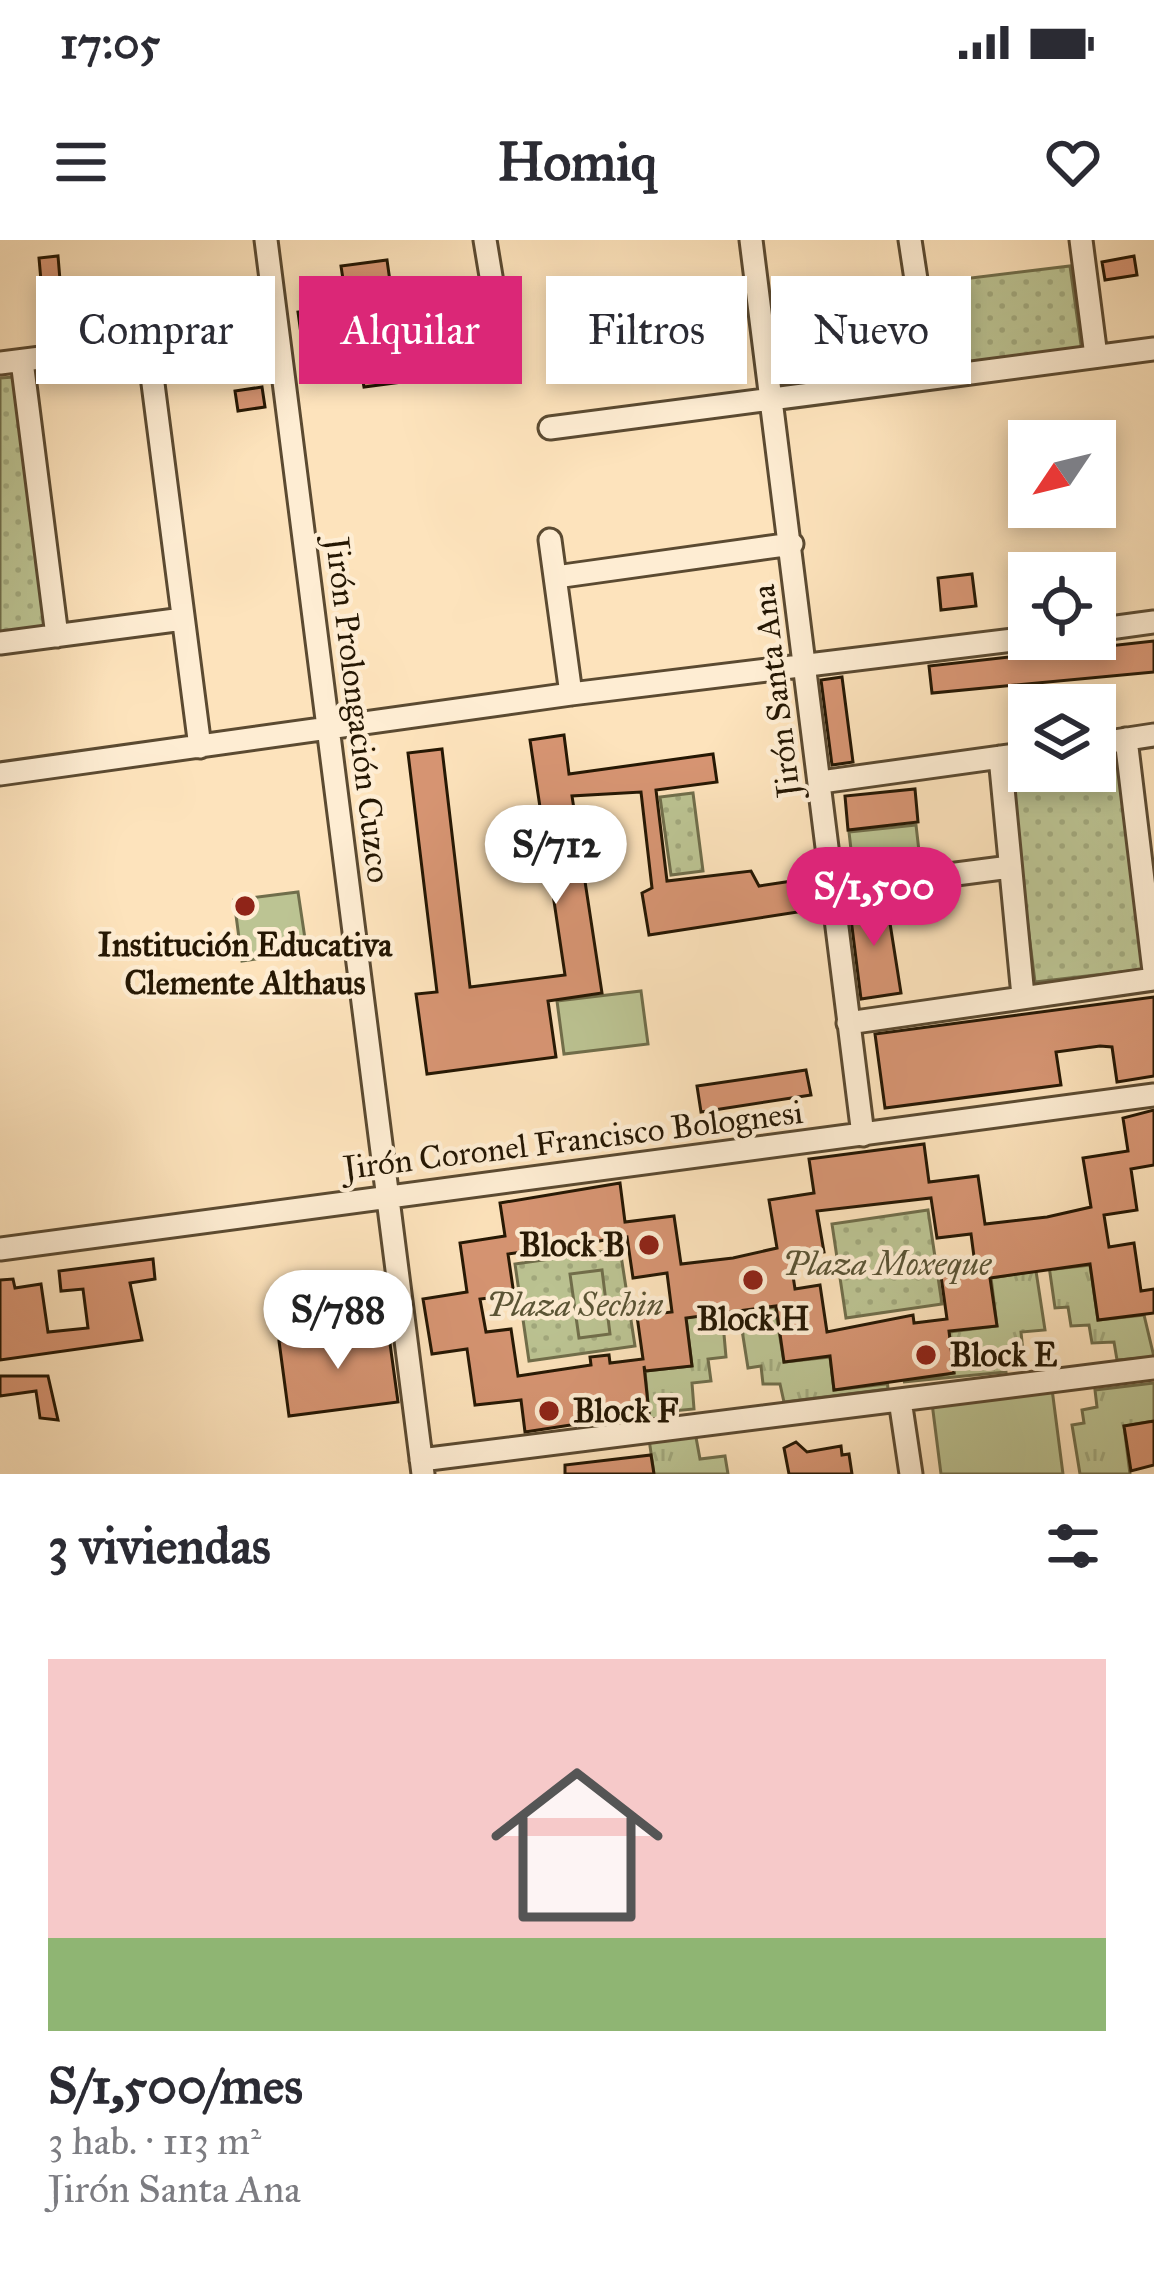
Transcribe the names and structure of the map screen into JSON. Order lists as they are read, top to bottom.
{
  "streets": {
    "street": ["Jirón Santa Ana", "Jirón Prolongación Cuzco", "Jirón Coronel Francisco Bolognesi"]
  },
  "crossings": [
    ["Jirón Santa Ana", "Jirón Coronel Francisco Bolognesi"],
    ["Jirón Prolongación Cuzco", "Jirón Coronel Francisco Bolognesi"]
  ],
  "parks": ["Plaza Moxeque", "Plaza Sechin"],
  "places": [
    "Institución Educativa Clemente Althaus",
    "Block B",
    "Block H",
    "Block E",
    "Block F"
  ],
  "north": "bottom left",
  "page": {
    "status": "17:05",
    "header": "Homiq",
    "chip": [
      "Comprar",
      "Alquilar",
      "Filtros",
      "Nuevo"
    ],
    "price": ["S/712", "S/1,500", "S/788"],
    "heading": "3 viviendas",
    "list": [
      {
        "name": "S/1,500/mes",
        "note": "3 hab. · 113 m² · Jirón Santa Ana"
      }
    ]
  }
}
